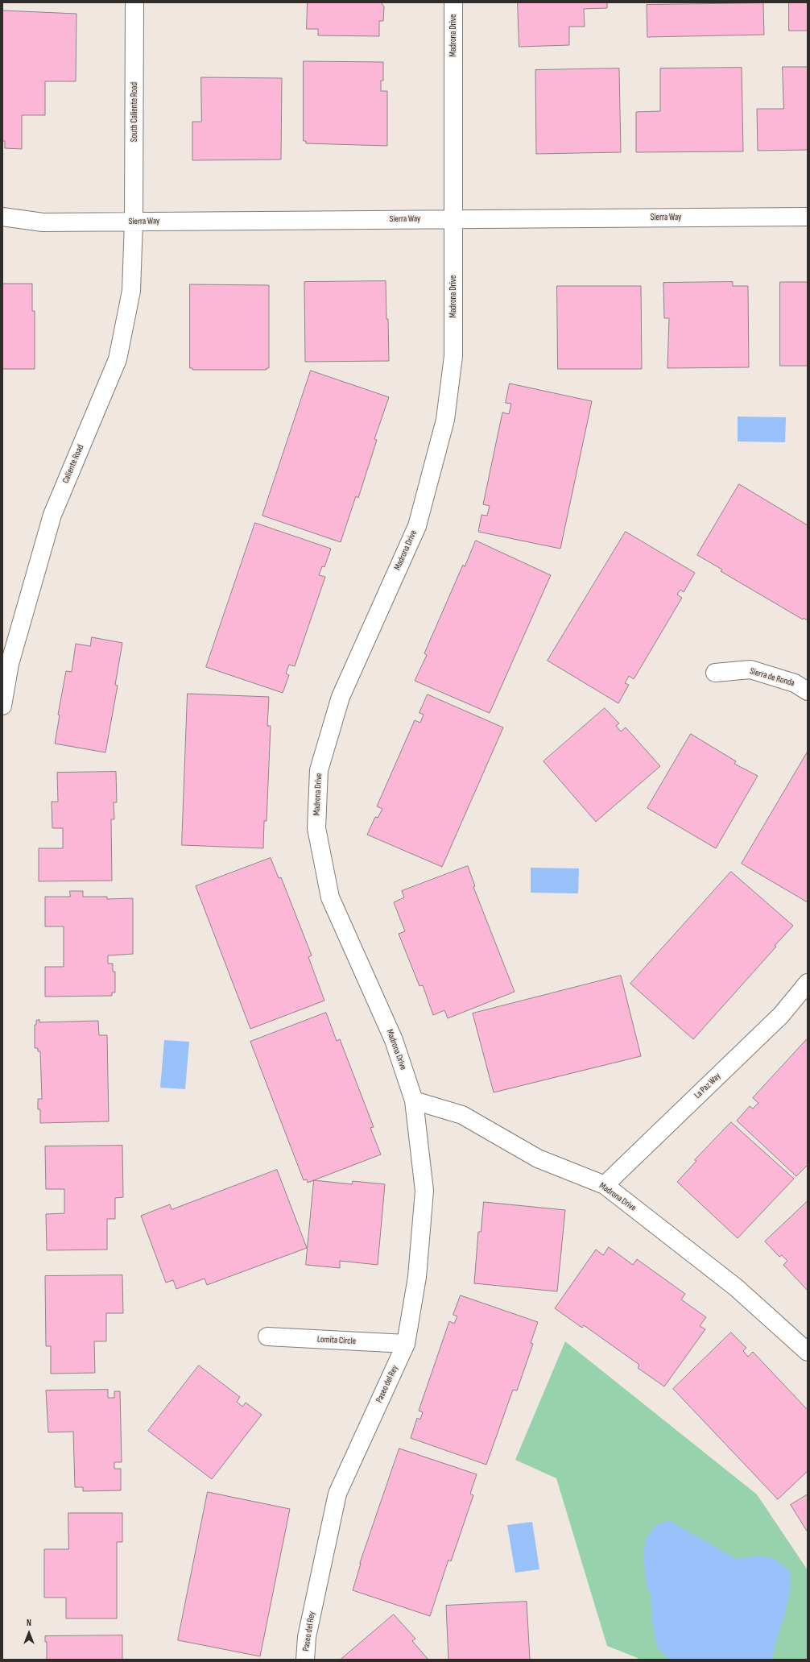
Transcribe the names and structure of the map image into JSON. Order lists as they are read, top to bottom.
{
  "streets": {
    "street": [
      "Madrona Drive",
      "South Caliente Road",
      "Sierra Way",
      "Caliente Road",
      "Sierra de Ronda",
      "La Paz Way",
      "Lomita Circle",
      "Paseo del Rey"
    ]
  },
  "crossings": [
    ["Madrona Drive", "Sierra Way"],
    ["Madrona Drive", "La Paz Way"],
    ["Madrona Drive", "Paseo del Rey"],
    ["South Caliente Road", "Sierra Way"],
    ["South Caliente Road", "Caliente Road"],
    ["Sierra Way", "Caliente Road"],
    ["Lomita Circle", "Paseo del Rey"]
  ],
  "north": "top"
}
